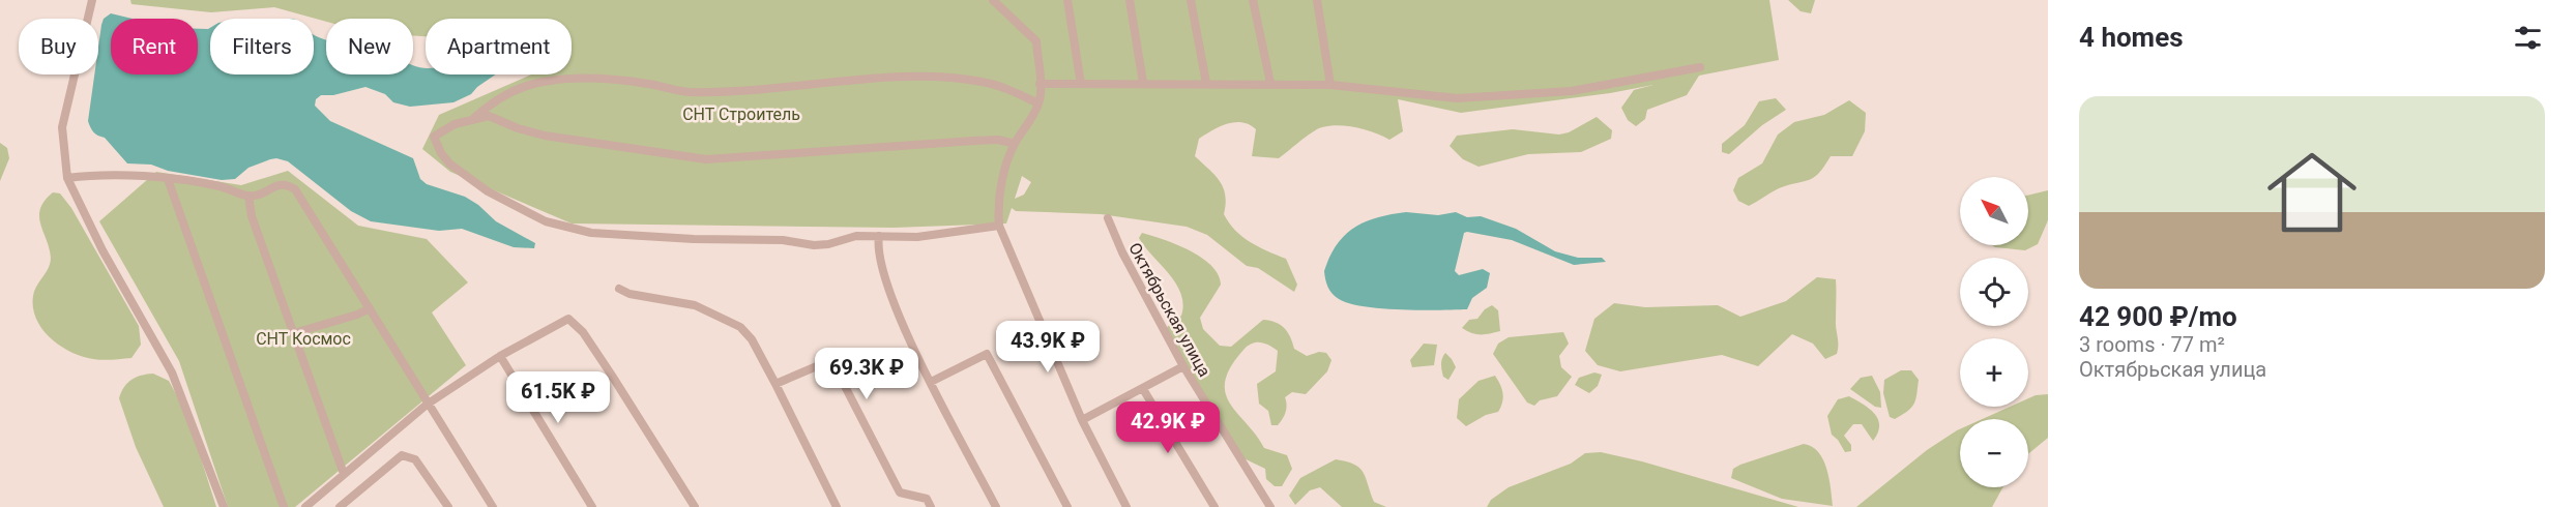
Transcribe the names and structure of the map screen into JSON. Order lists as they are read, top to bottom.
{
  "streets": {
    "street": ["Октябрьская улица"]
  },
  "parks": ["СНТ Строитель", "СНТ Космос"],
  "north": "top left",
  "page": {
    "heading": "4 homes",
    "chip": [
      "Buy",
      "Rent",
      "Filters",
      "New",
      "Apartment"
    ],
    "list": [
      {
        "name": "42 900 ₽/mo",
        "note": "3 rooms · 77 m² · Октябрьская улица"
      }
    ],
    "map_buttons": ["+", "−"],
    "price": [
      "43.9K ₽",
      "69.3K ₽",
      "61.5K ₽",
      "42.9K ₽"
    ]
  }
}
